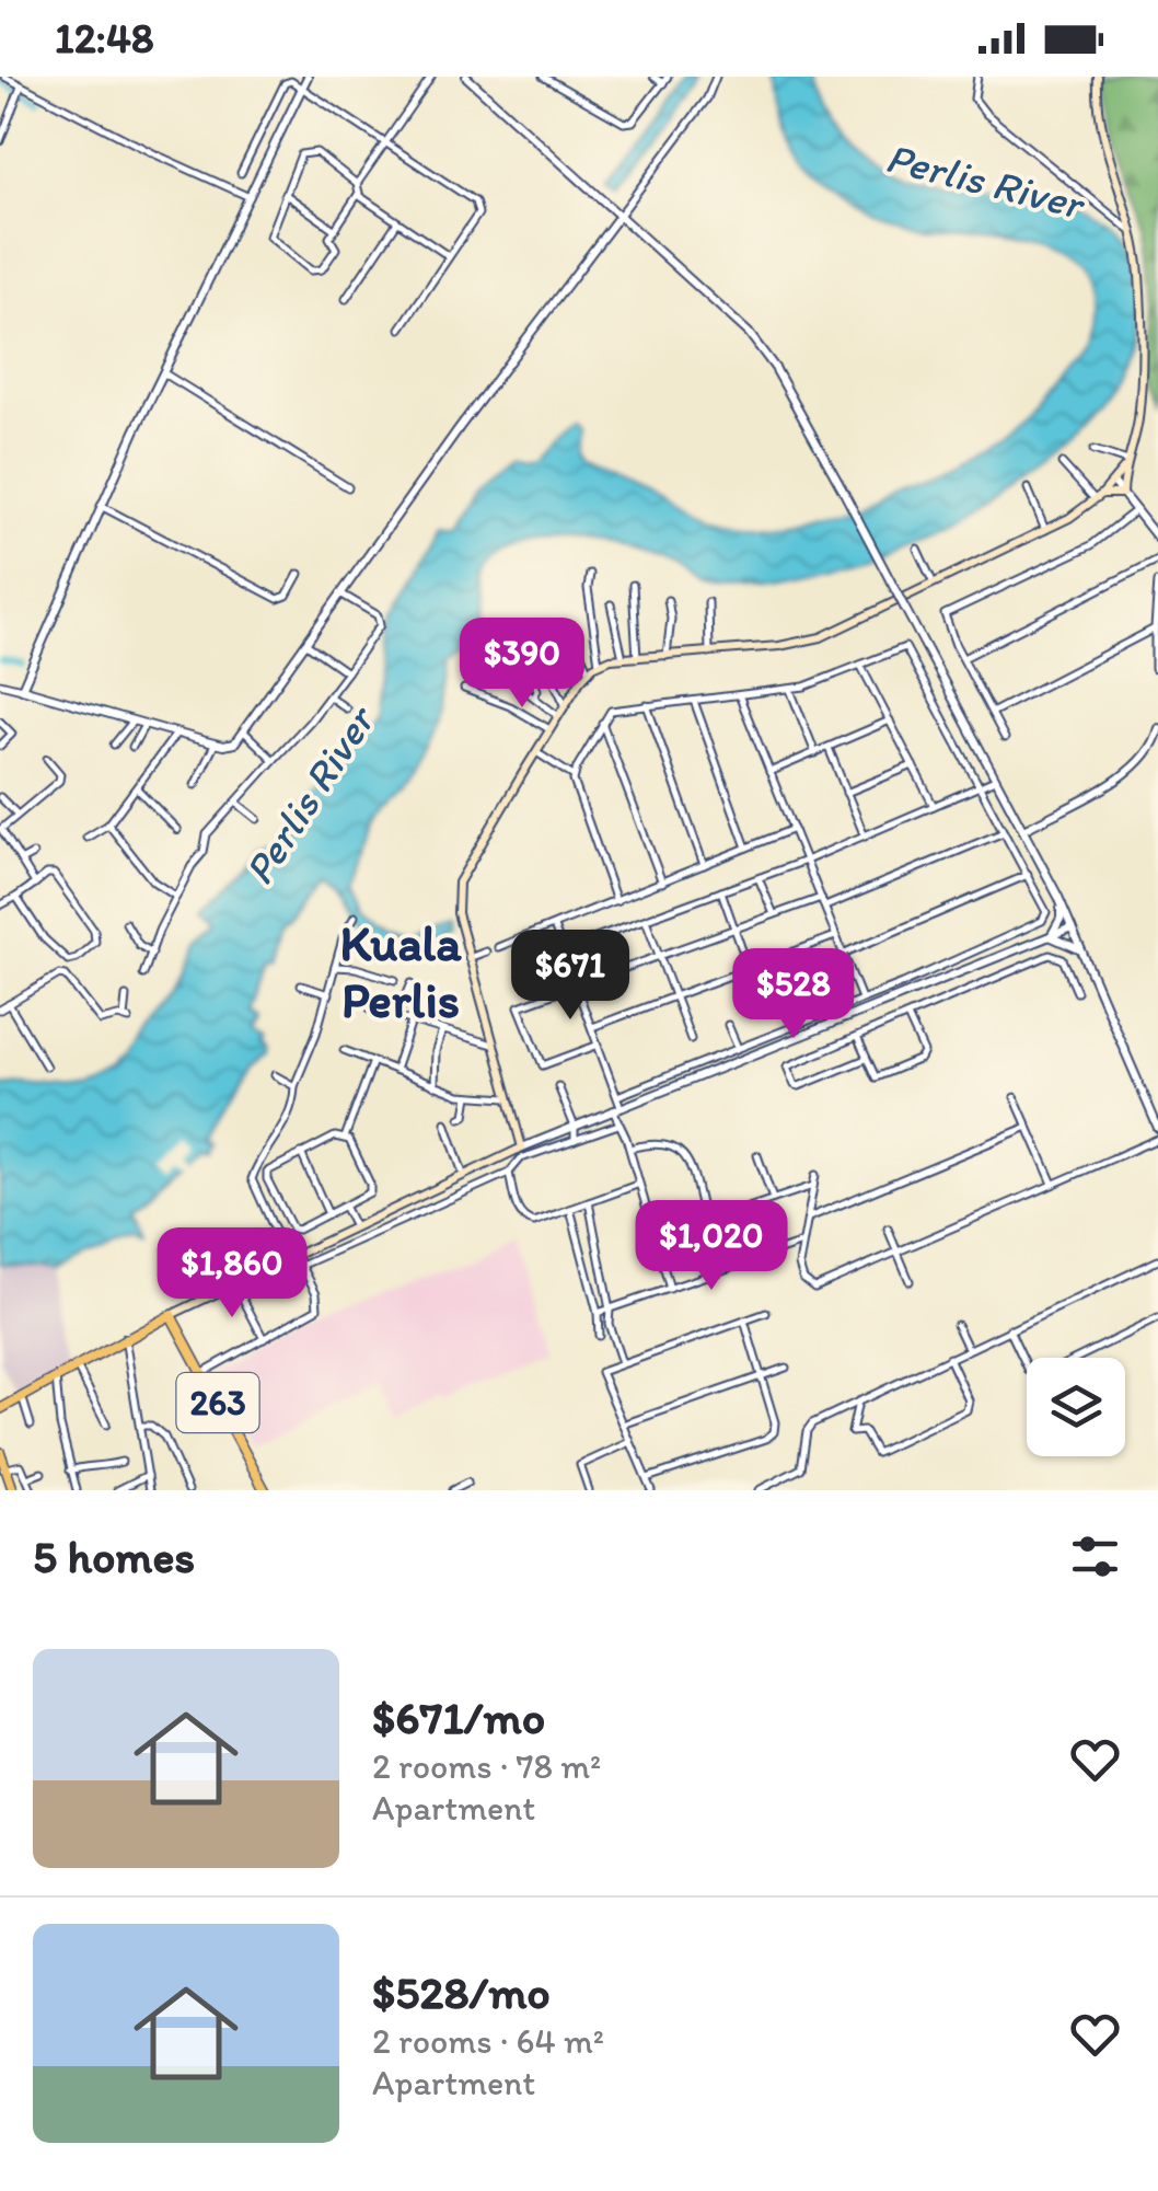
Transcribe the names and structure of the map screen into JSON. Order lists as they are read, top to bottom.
{
  "streets": {
    "main road": ["263"]
  },
  "districts": ["Kuala Perlis"],
  "water": ["Perlis River"],
  "page": {
    "status": "12:48",
    "price": [
      "$390",
      "$671",
      "$528",
      "$1,020",
      "$1,860"
    ],
    "heading": "5 homes",
    "list": [
      {
        "name": "$671/mo",
        "note": "2 rooms · 78 m² · Apartment"
      },
      {
        "name": "$528/mo",
        "note": "2 rooms · 64 m² · Apartment"
      }
    ]
  }
}
